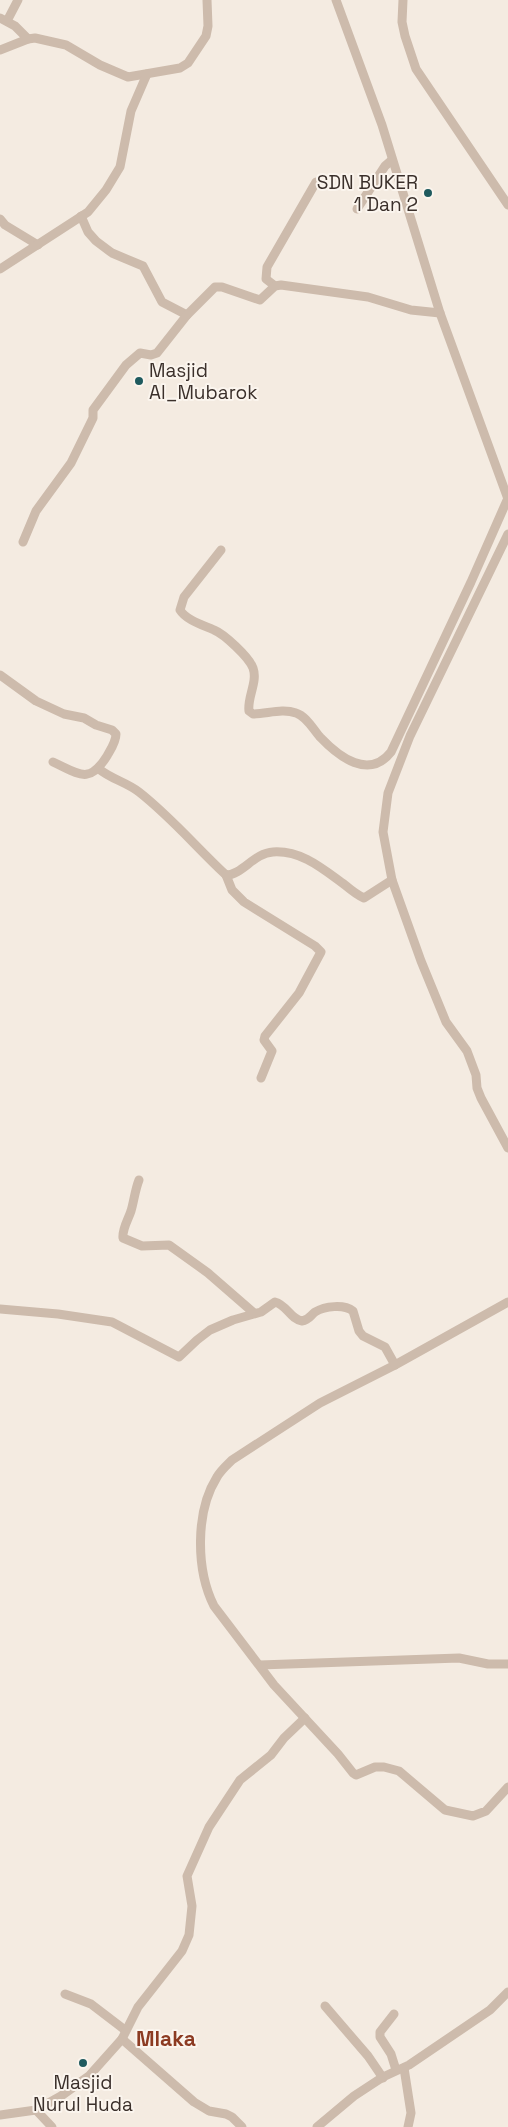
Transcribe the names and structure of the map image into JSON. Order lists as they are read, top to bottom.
{
  "districts": ["Mlaka"],
  "places": ["SDN BUKER 1 Dan 2", "Masjid Al_Mubarok", "Masjid Nurul Huda"]
}
